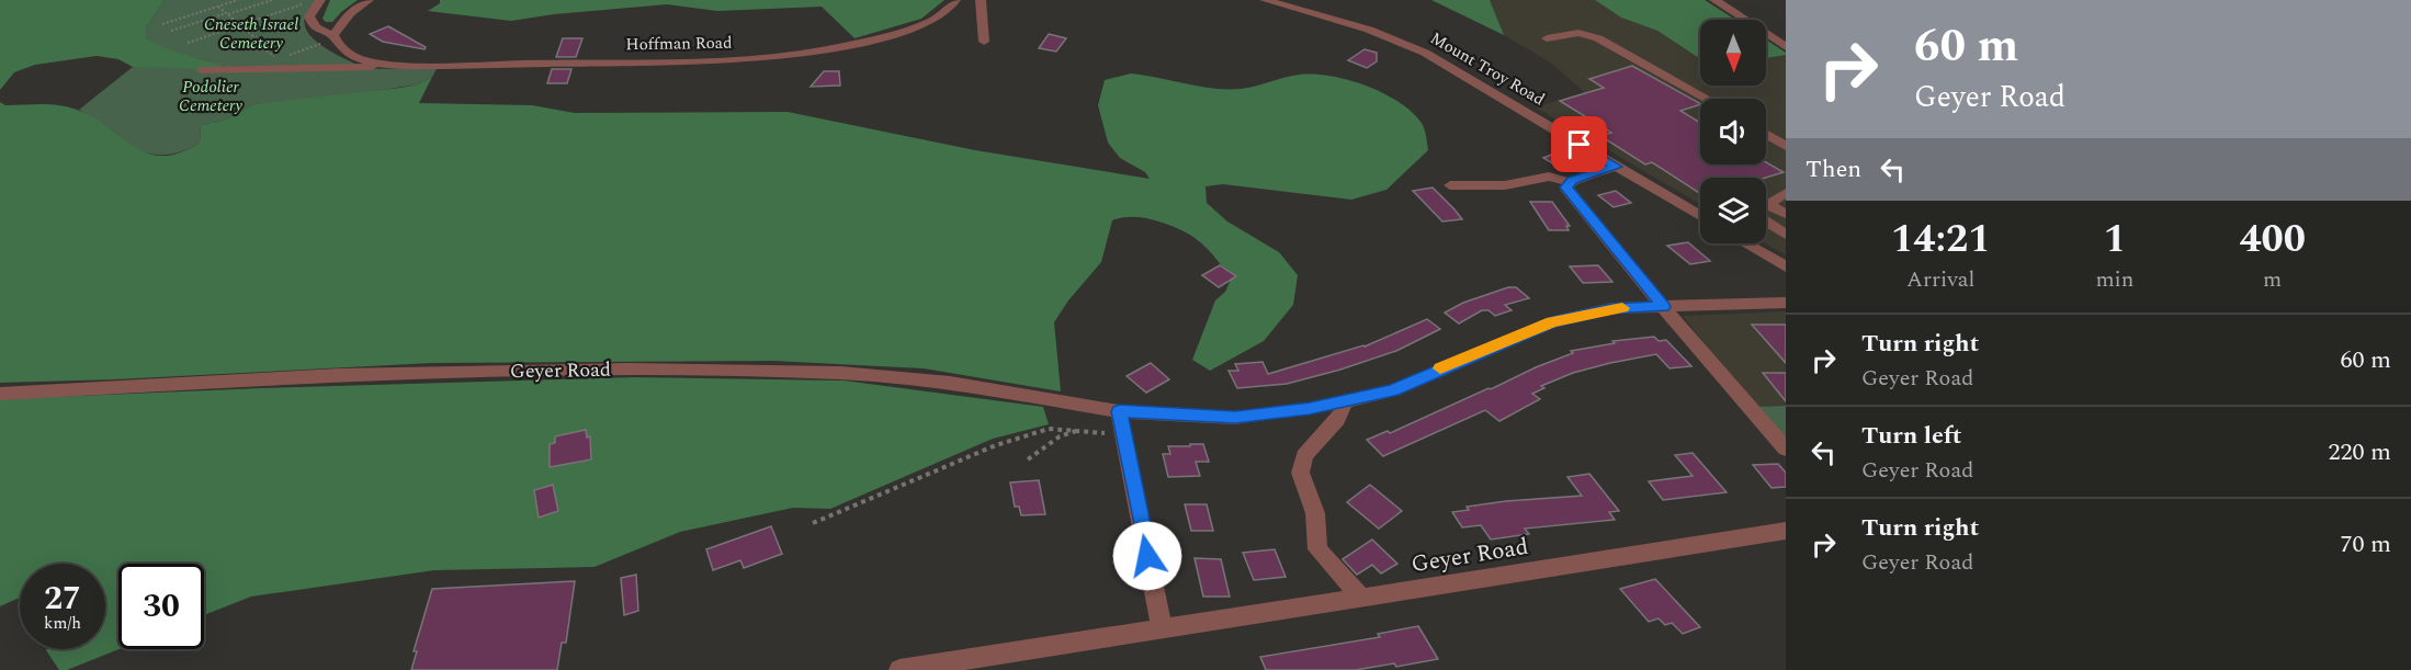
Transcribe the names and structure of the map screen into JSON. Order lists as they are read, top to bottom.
{
  "streets": {
    "street": ["Hoffman Road", "Mount Troy Road", "Geyer Road"]
  },
  "parks": ["Cneseth Israel Cemetery", "Podolier Cemetery"],
  "north": "bottom",
  "page": {
    "turn": ["60 m", "Geyer Road"],
    "then": "Then",
    "eta": [
      "14:21",
      "Arrival",
      "1",
      "min",
      "400",
      "m"
    ],
    "list": [
      {
        "name": "Turn right",
        "note": "Geyer Road",
        "value": "60 m"
      },
      {
        "name": "Turn left",
        "note": "Geyer Road",
        "value": "220 m"
      },
      {
        "name": "Turn right",
        "note": "Geyer Road",
        "value": "70 m"
      }
    ],
    "speed": "27 km/h",
    "limit": "30"
  }
}
